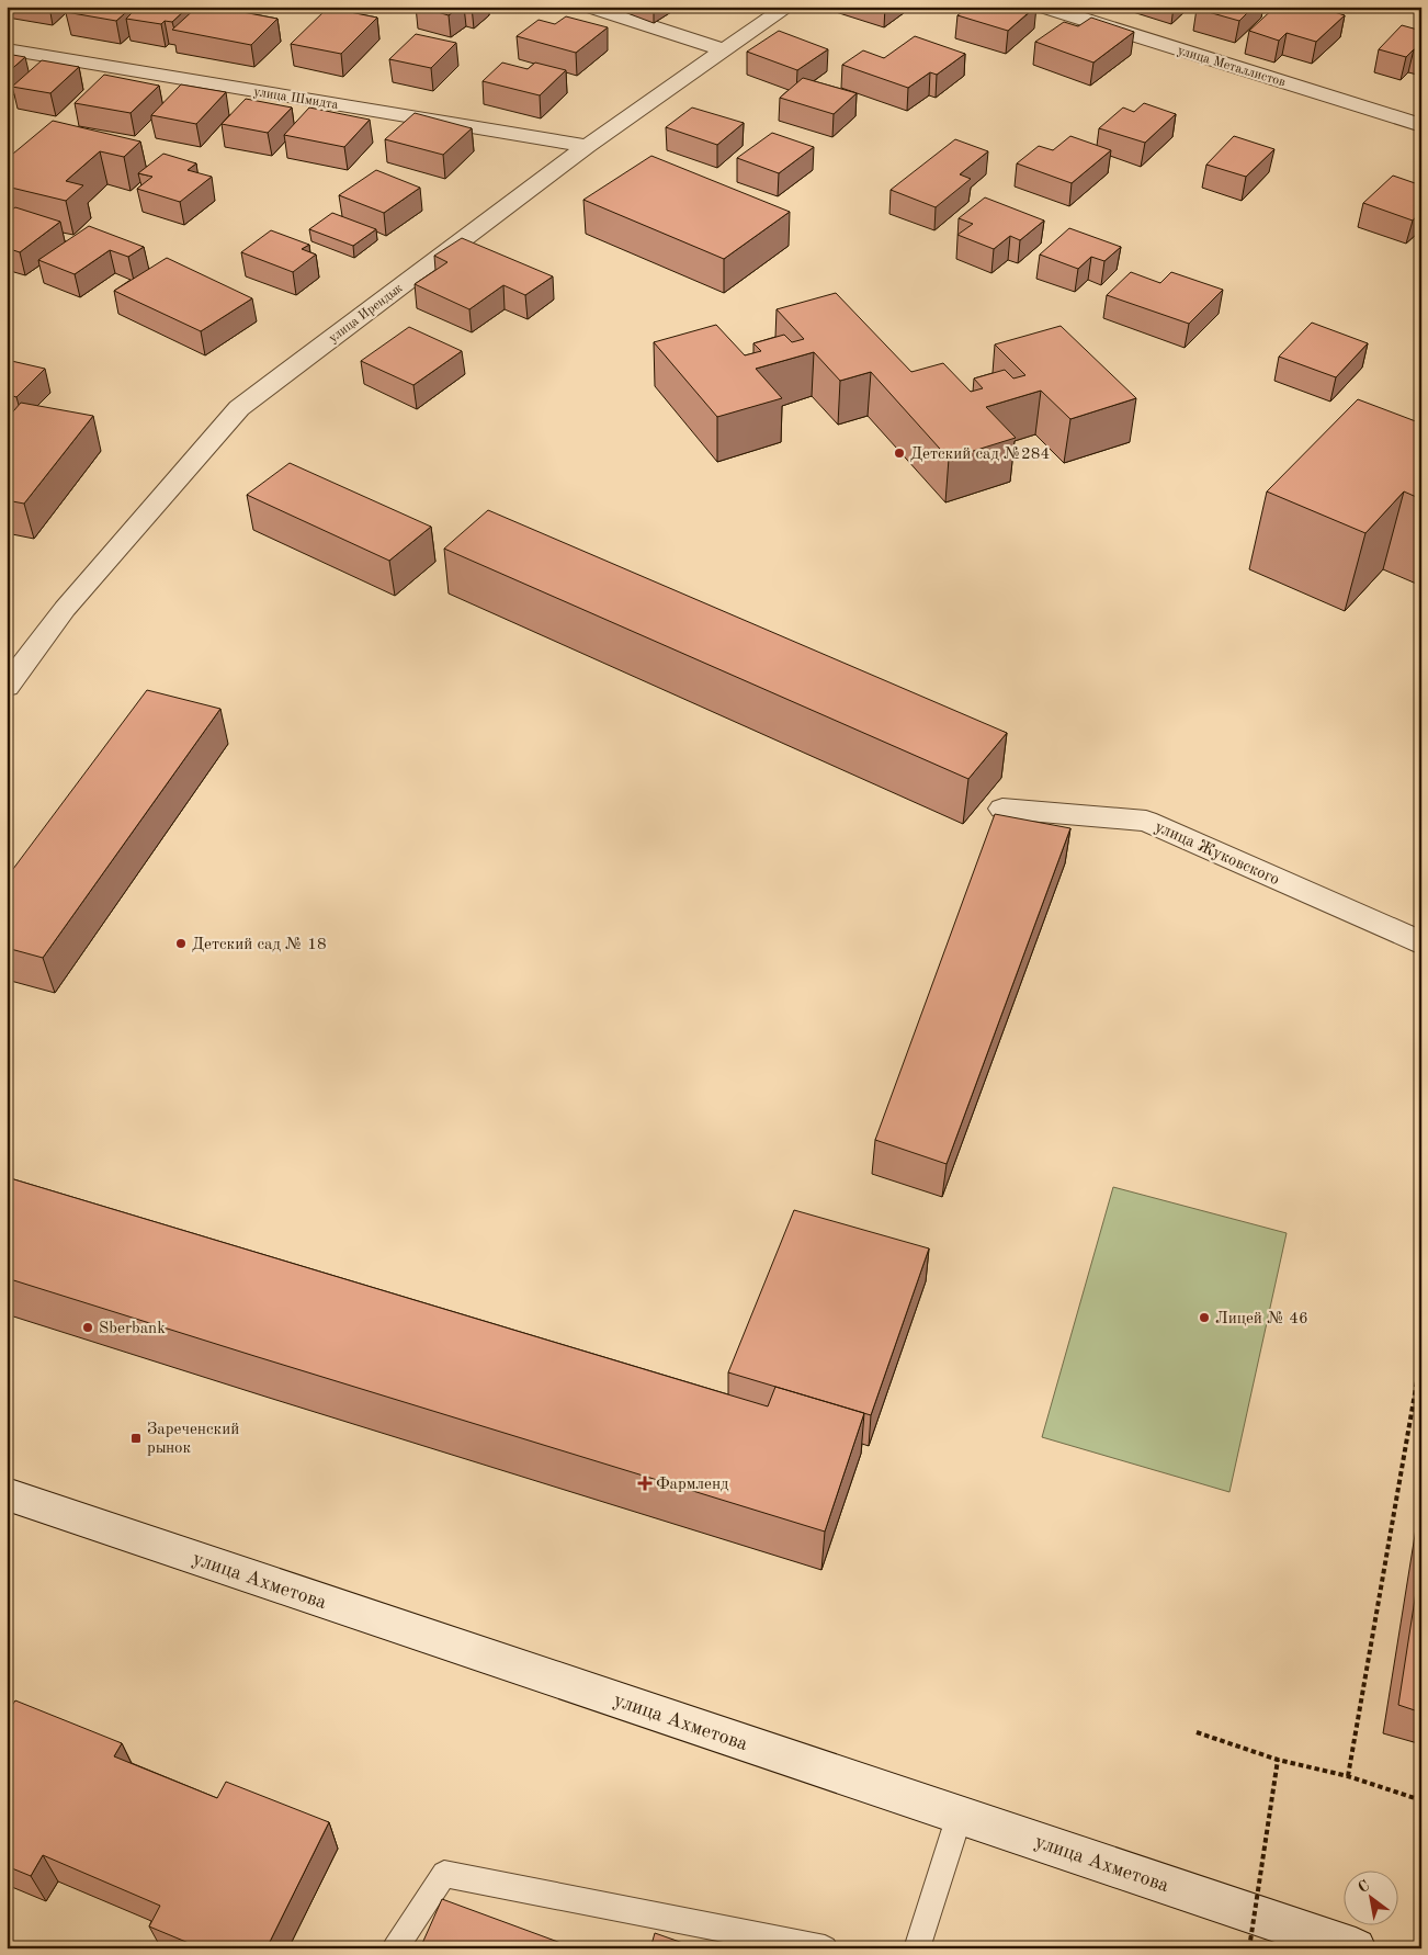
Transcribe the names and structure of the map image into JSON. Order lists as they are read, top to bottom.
{
  "streets": {
    "street": [
      "улица Металлистов",
      "улица Шмидта",
      "улица Ирендык",
      "улица Жуковского",
      "улица Ахметова"
    ]
  },
  "crossings": [
    ["улица Шмидта", "улица Ирендык"]
  ],
  "places": {
    "other": [
      "Детский сад №284",
      "Детский сад № 18",
      "Лицей № 46",
      "Sberbank"
    ],
    "transit": ["Зареченский рынок"],
    "health": ["Фармленд"]
  },
  "north": "top left"
}
